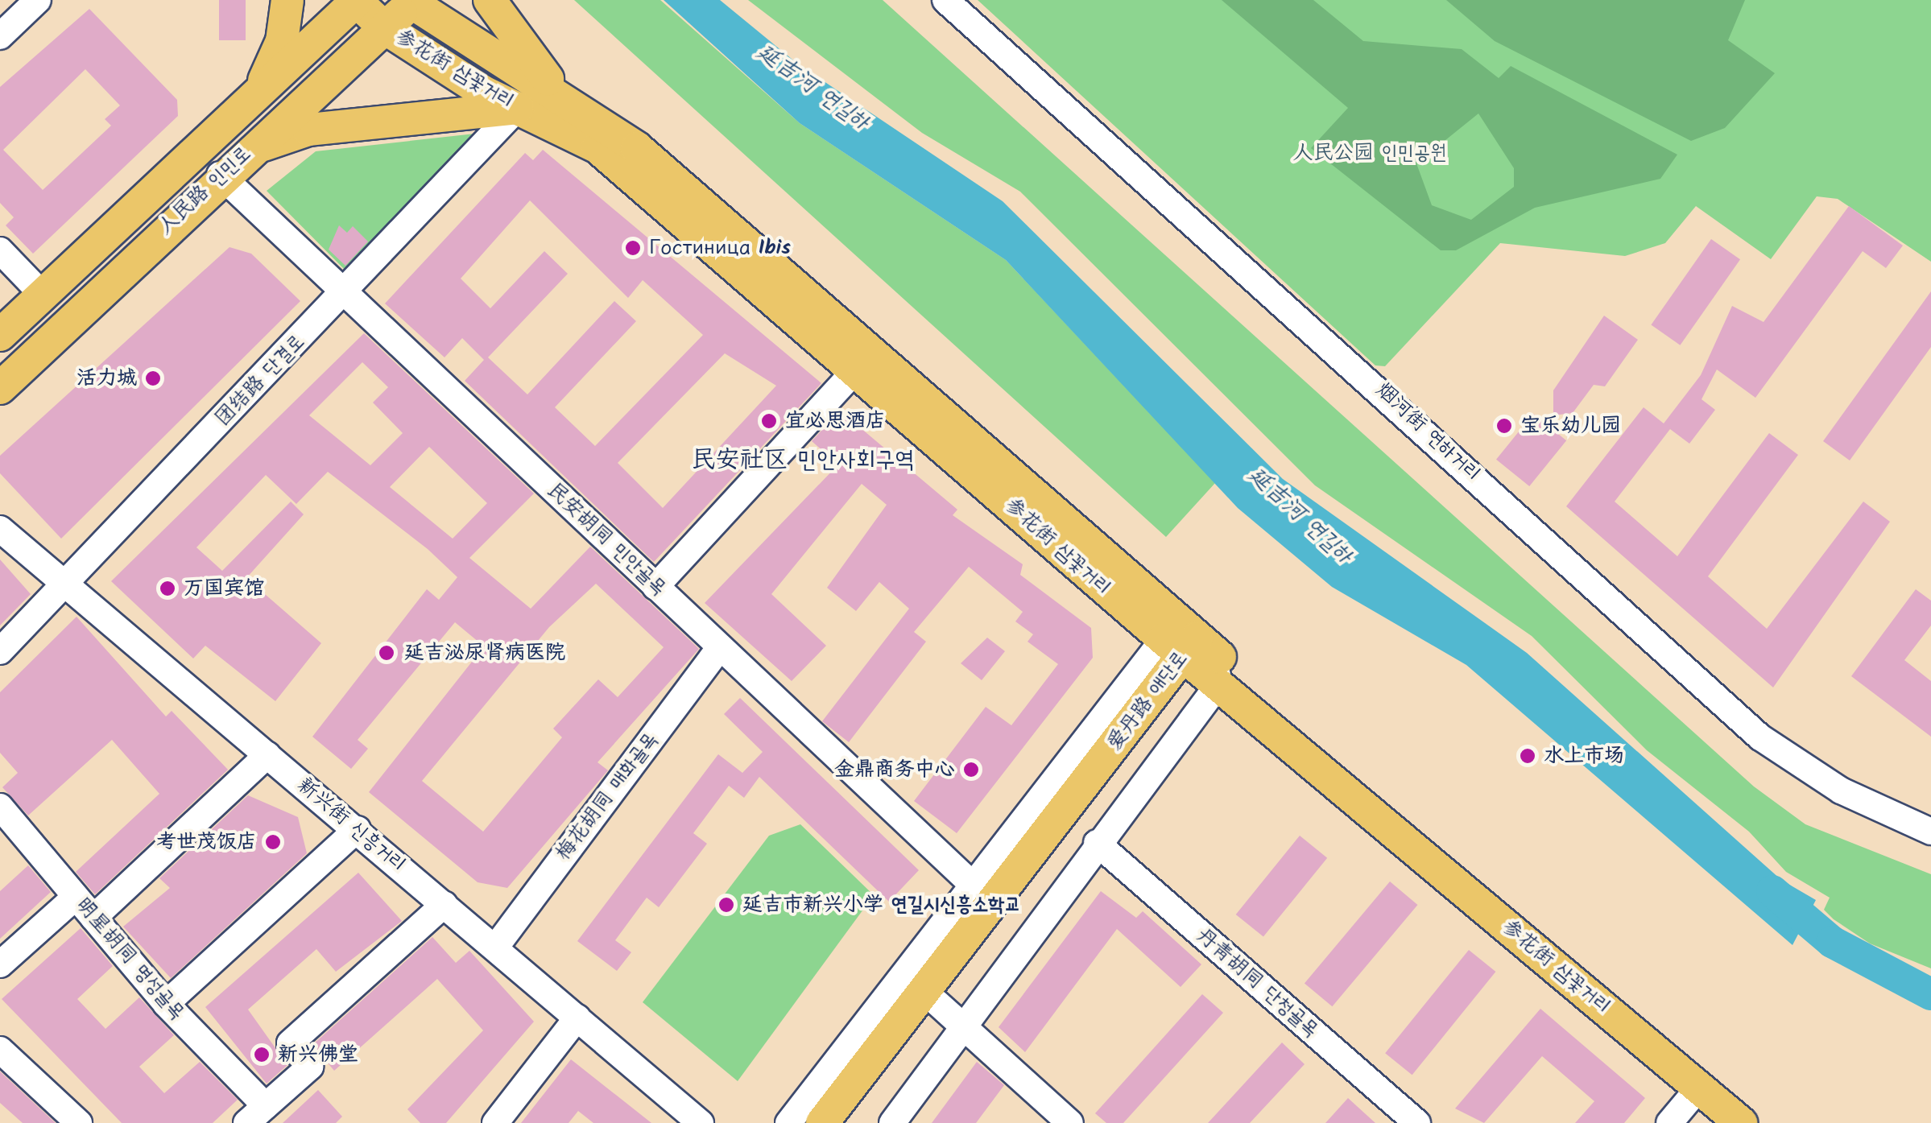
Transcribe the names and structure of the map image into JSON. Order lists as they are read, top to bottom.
{
  "streets": {
    "main road": ["参花街 삼꽃거리", "人民路 인민로", "爱丹路 애단로"],
    "street": [
      "团结路 단결로",
      "烟河街 연하거리",
      "民安胡同 민안골목",
      "梅花胡同 매화골목",
      "新兴街 신흥거리",
      "明星胡同 명성골목",
      "丹青胡同 단청골목"
    ]
  },
  "crossings": [
    ["参花街 삼꽃거리", "人民路 인민로"],
    ["参花街 삼꽃거리", "团结路 단결로"],
    ["参花街 삼꽃거리", "爱丹路 애단로"],
    ["人民路 인민로", "民安胡同 민안골목"],
    ["团结路 단결로", "民安胡同 민안골목"],
    ["团结路 단결로", "新兴街 신흥거리"],
    ["民安胡同 민안골목", "爱丹路 애단로"],
    ["民安胡同 민안골목", "梅花胡同 매화골목"],
    ["梅花胡同 매화골목", "新兴街 신흥거리"]
  ],
  "districts": ["民安社区 민안사회구역"],
  "water": ["延吉河 연길하"],
  "parks": ["人民公园 인민공원"],
  "places": [
    "Гостиница Ibis",
    "活力城",
    "宜必思酒店",
    "宝乐幼儿园",
    "万国宾馆",
    "延吉泌尿肾病医院",
    "水上市场",
    "金鼎商务中心",
    "考世茂饭店",
    "延吉市新兴小学 연길시신흥소학교",
    "新兴佛堂"
  ]
}
